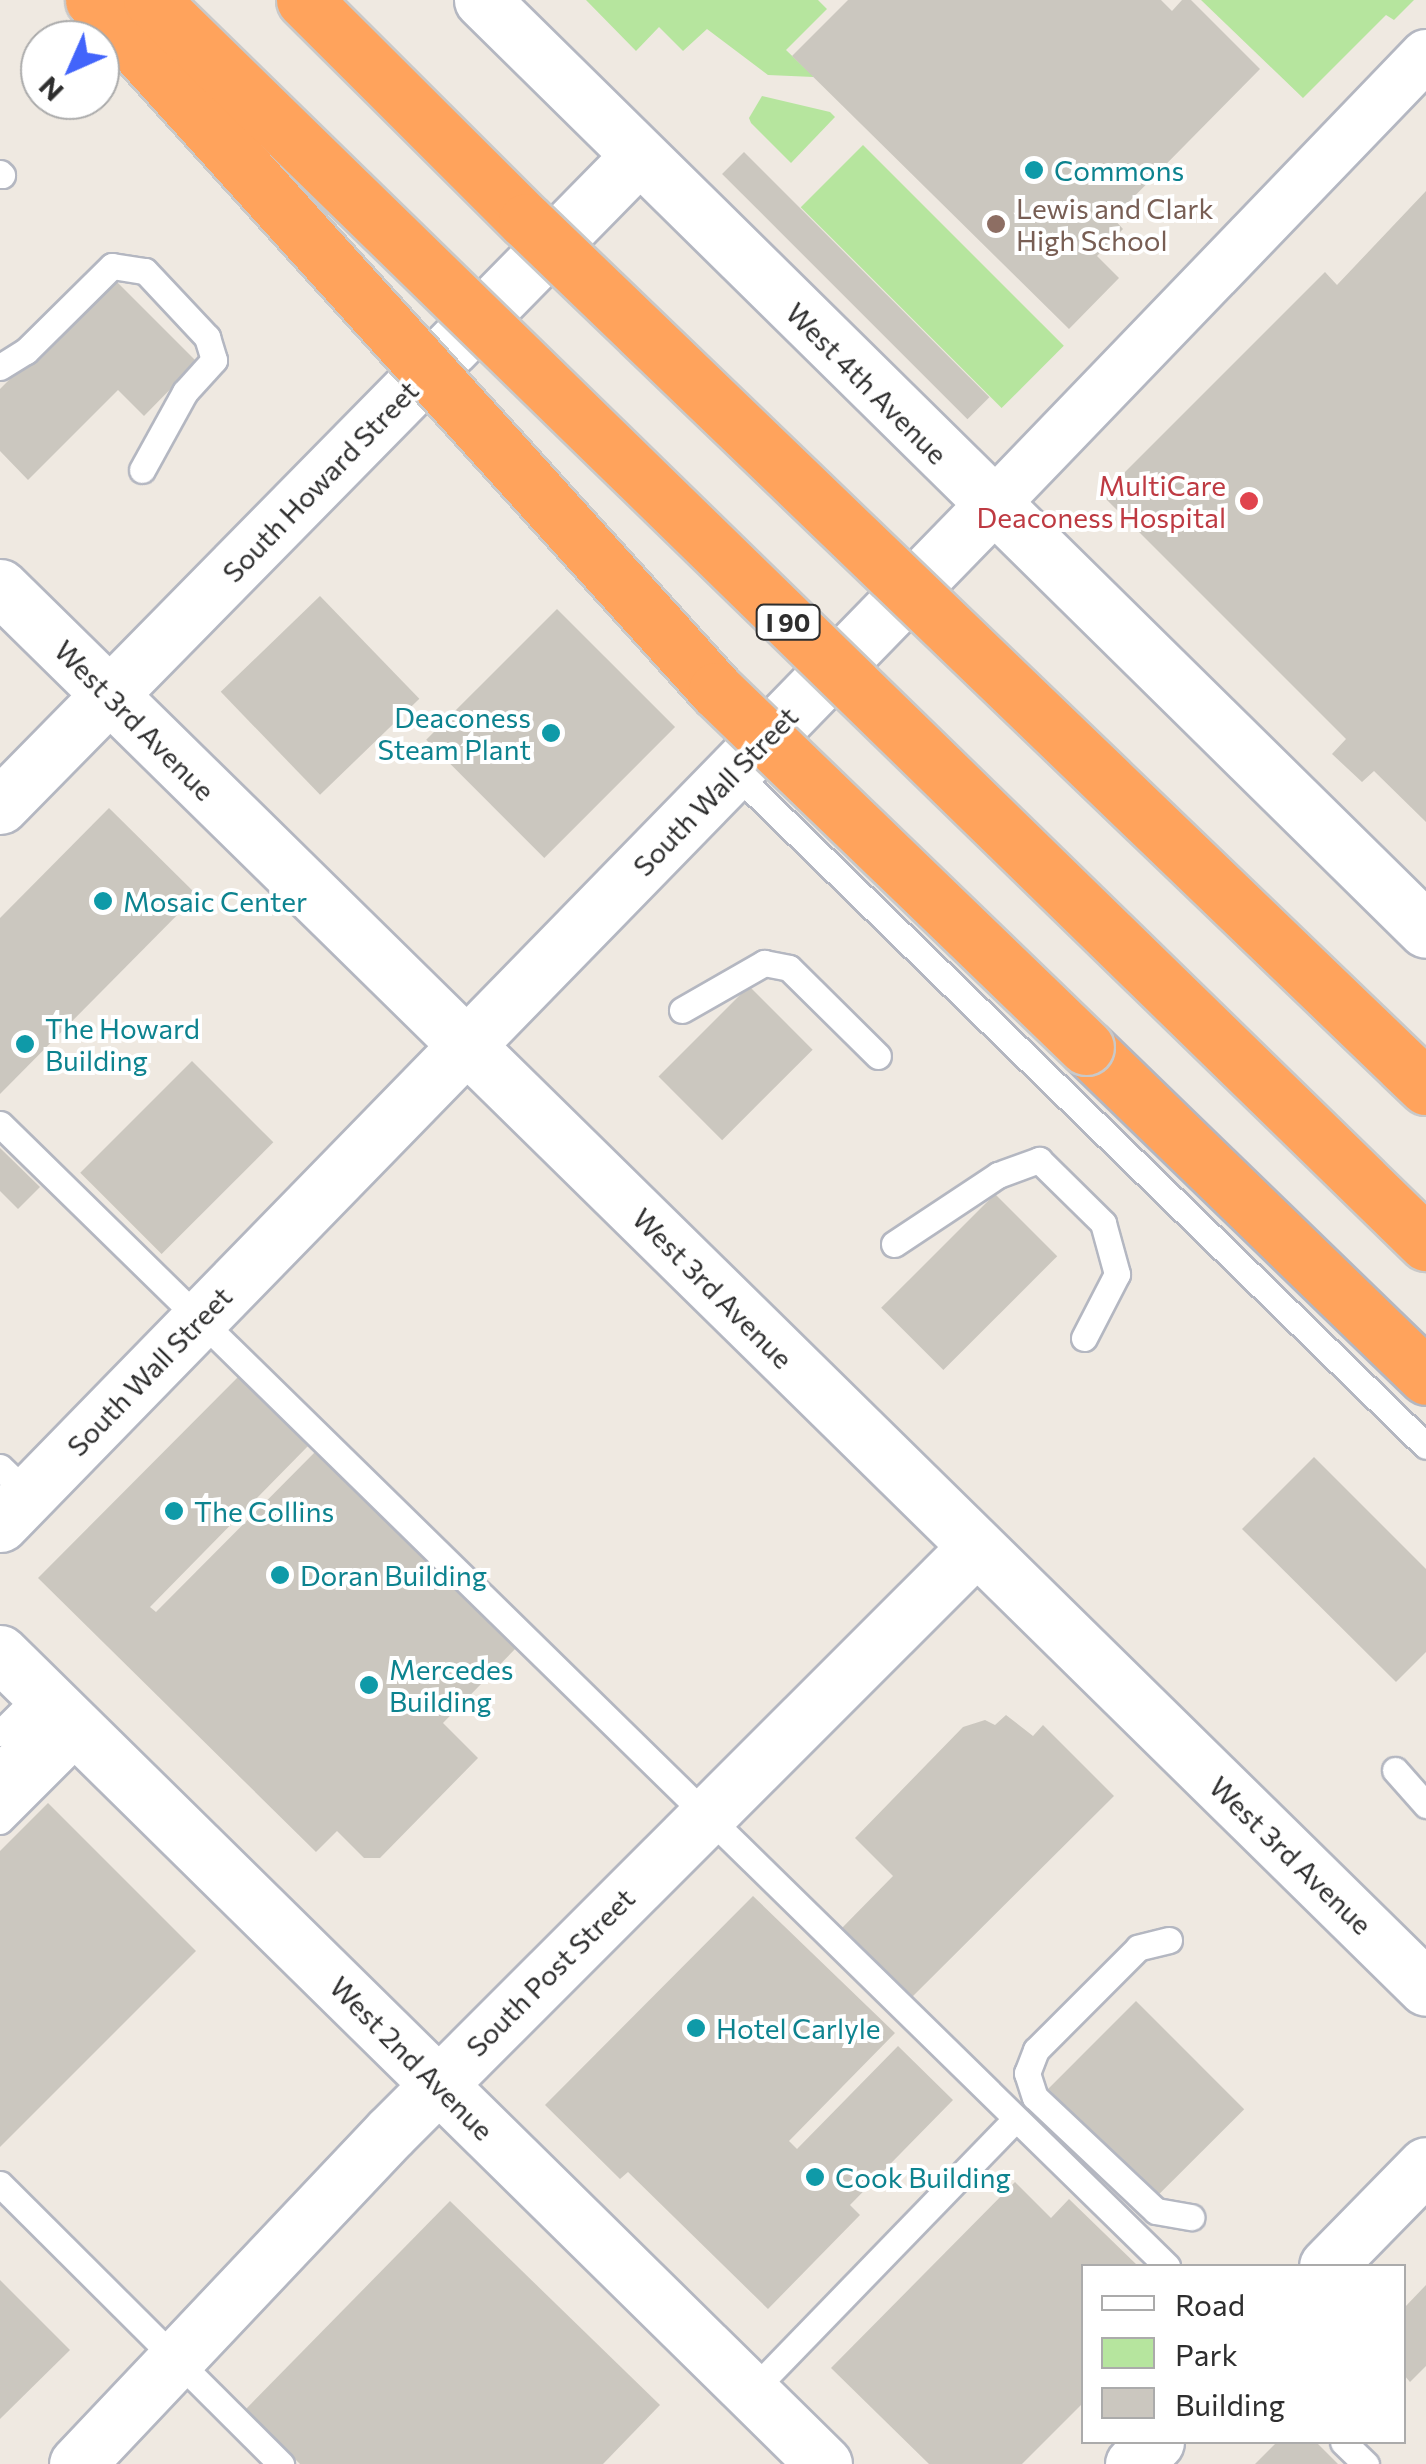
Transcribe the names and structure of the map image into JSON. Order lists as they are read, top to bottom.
{
  "streets": {
    "highway": ["I 90"],
    "street": [
      "West 4th Avenue",
      "South Howard Street",
      "West 3rd Avenue",
      "South Wall Street",
      "South Post Street",
      "West 2nd Avenue"
    ]
  },
  "crossings": [
    ["West 4th Avenue", "South Howard Street"],
    ["West 4th Avenue", "South Wall Street"],
    ["South Howard Street", "West 3rd Avenue"],
    ["West 3rd Avenue", "South Wall Street"],
    ["West 3rd Avenue", "South Post Street"],
    ["South Post Street", "West 2nd Avenue"]
  ],
  "places": [
    "Commons",
    "Lewis and Clark High School",
    "MultiCare Deaconess Hospital",
    "Deaconess Steam Plant",
    "Mosaic Center",
    "The Howard Building",
    "The Collins",
    "Doran Building",
    "Mercedes Building",
    "Hotel Carlyle",
    "Cook Building"
  ],
  "legend": ["Road", "Park", "Building"],
  "north": "bottom left"
}
